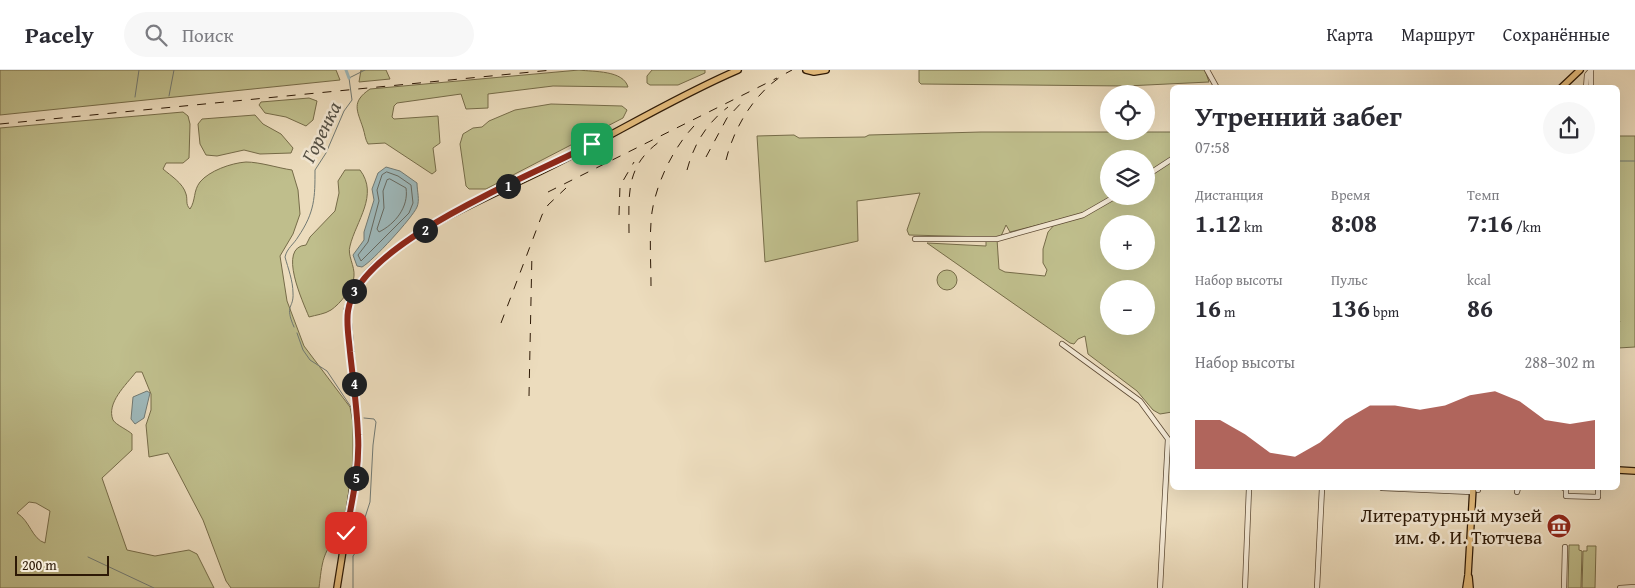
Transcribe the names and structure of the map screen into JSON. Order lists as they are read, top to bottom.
{
  "water": ["Горенка"],
  "places": {
    "museum": ["Литературный музей им. Ф. И. Тютчева"]
  },
  "scale_bar": "200 m",
  "page": {
    "header": "Pacely",
    "search": "Поиск",
    "nav": ["Карта", "Маршрут", "Сохранённые"],
    "map_buttons": ["+", "−"],
    "heading": ["Утренний забег", "07:58"],
    "stats": [
      ["Дистанция", "1.12 km"],
      ["Время", "8:08"],
      ["Темп", "7:16 /km"],
      ["Набор высоты", "16 m"],
      ["Пульс", "136 bpm"],
      ["kcal", "86"]
    ],
    "pins": [
      "1",
      "2",
      "3",
      "4",
      "5"
    ],
    "chart": ["Набор высоты", "288–302 m"],
    "scale": "200 m"
  }
}
